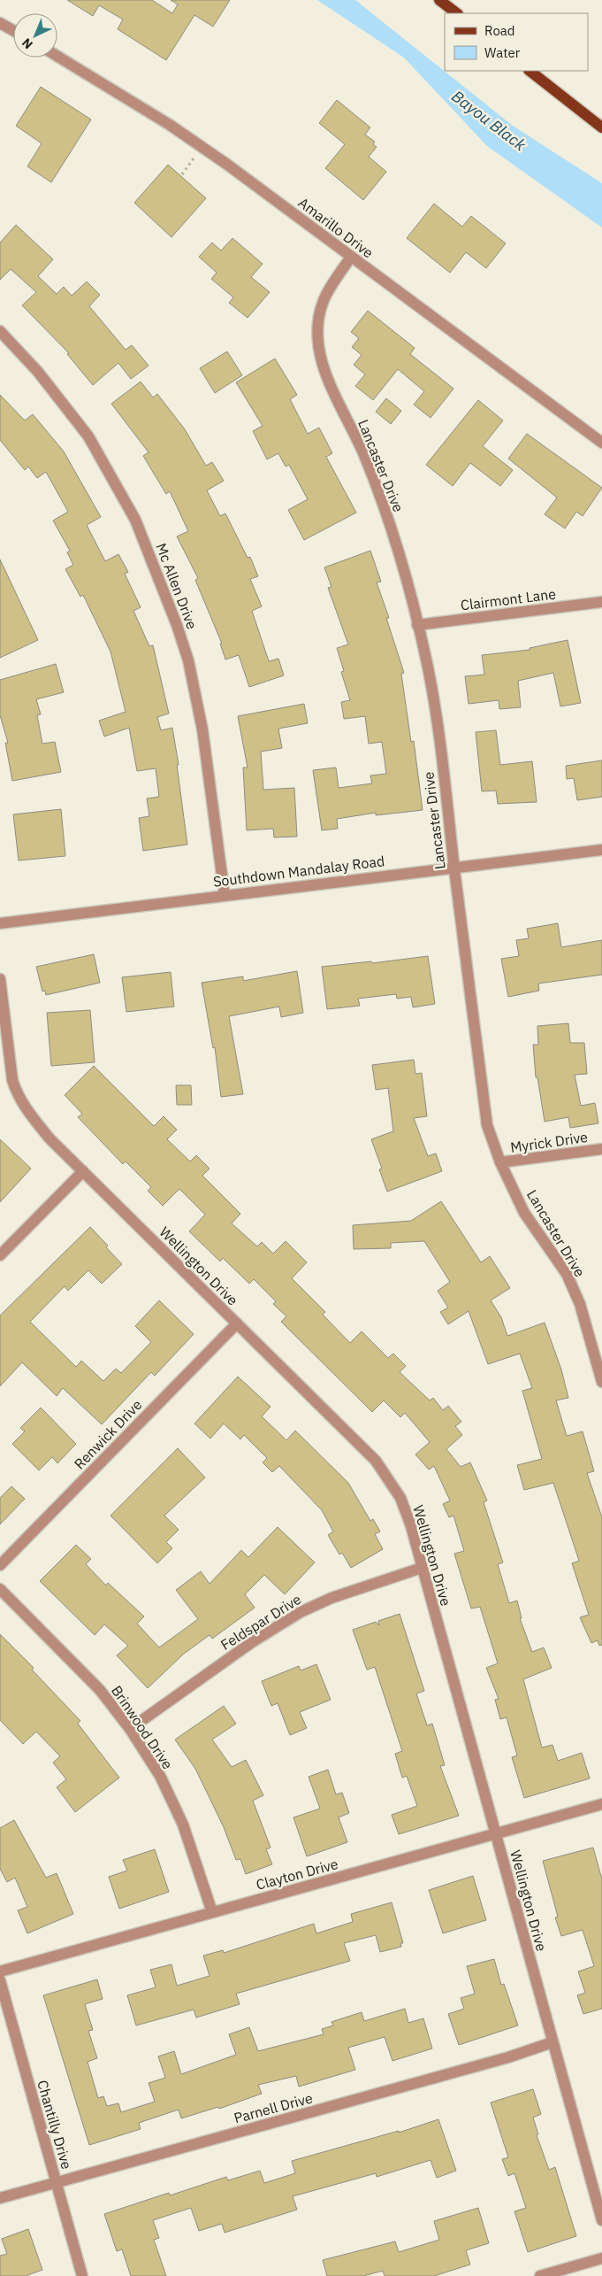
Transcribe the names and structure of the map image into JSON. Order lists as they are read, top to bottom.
{
  "streets": {
    "street": [
      "Amarillo Drive",
      "Lancaster Drive",
      "Mc Allen Drive",
      "Clairmont Lane",
      "Southdown Mandalay Road",
      "Myrick Drive",
      "Wellington Drive",
      "Renwick Drive",
      "Feldspar Drive",
      "Brinwood Drive",
      "Clayton Drive",
      "Parnell Drive",
      "Chantilly Drive"
    ]
  },
  "crossings": [
    ["Amarillo Drive", "Lancaster Drive"],
    ["Lancaster Drive", "Clairmont Lane"],
    ["Lancaster Drive", "Southdown Mandalay Road"],
    ["Lancaster Drive", "Myrick Drive"],
    ["Mc Allen Drive", "Southdown Mandalay Road"],
    ["Wellington Drive", "Renwick Drive"],
    ["Wellington Drive", "Feldspar Drive"],
    ["Wellington Drive", "Clayton Drive"],
    ["Wellington Drive", "Parnell Drive"],
    ["Feldspar Drive", "Brinwood Drive"],
    ["Brinwood Drive", "Clayton Drive"],
    ["Parnell Drive", "Chantilly Drive"]
  ],
  "water": ["Bayou Black"],
  "legend": ["Road", "Water"],
  "north": "bottom left"
}
